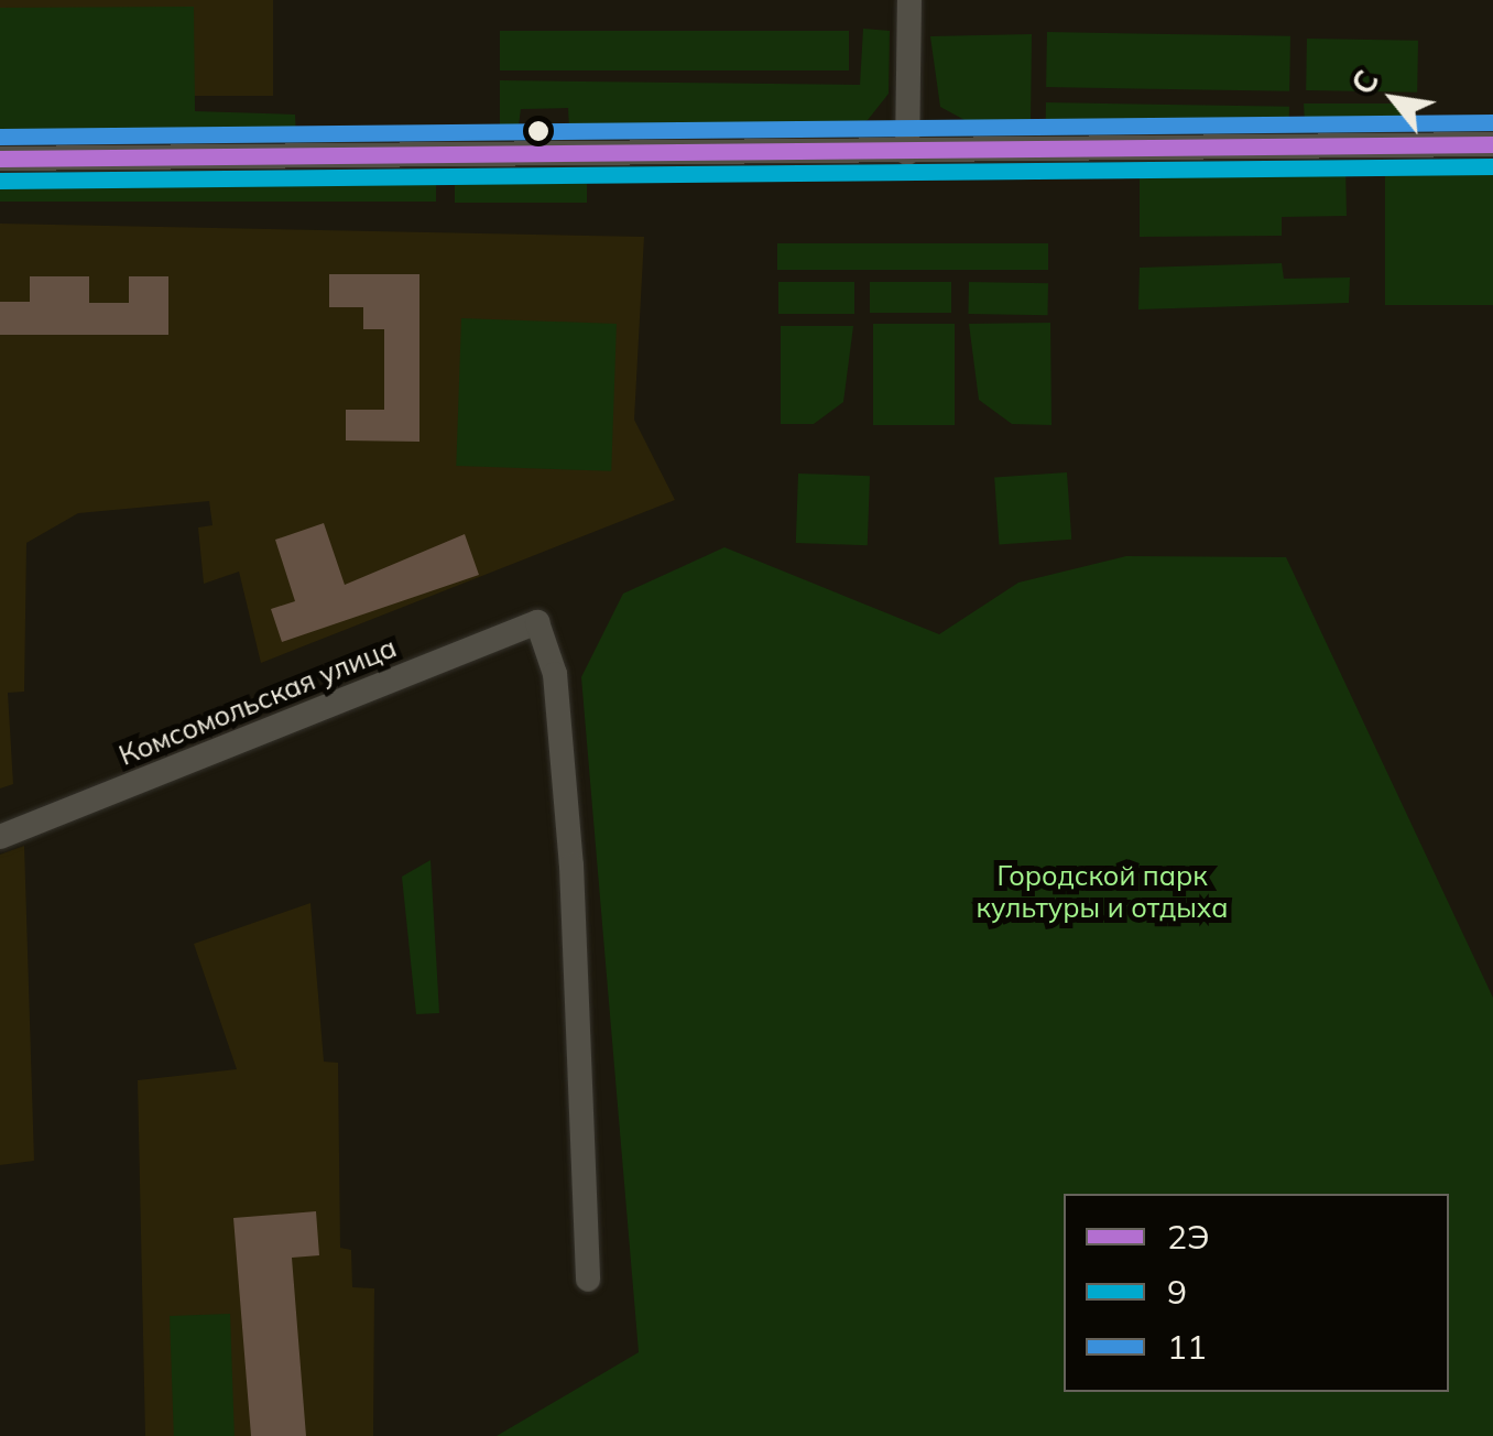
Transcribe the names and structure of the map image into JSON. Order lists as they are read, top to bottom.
{
  "streets": {
    "street": ["Комсомольская улица"]
  },
  "parks": ["Городской парк культуры и отдыха"],
  "lines": ["transit line 11", "transit line 2Э", "transit line 9"],
  "legend": ["2Э", "9", "11"],
  "north": "top left"
}
